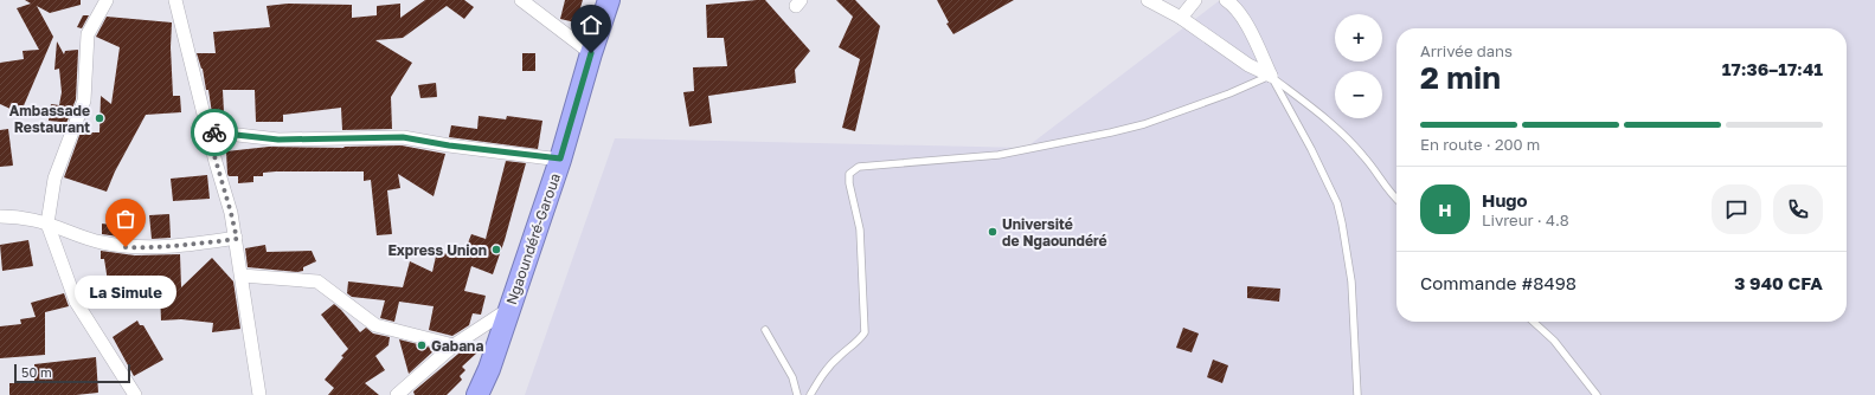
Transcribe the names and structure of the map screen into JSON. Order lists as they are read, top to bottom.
{
  "streets": {
    "highway": ["Ngaoundéré-Garoua"]
  },
  "places": [
    "Ambassade Restaurant",
    "Université de Ngaoundéré",
    "La Simule",
    "Express Union",
    "Gabana"
  ],
  "scale_bar": "50 m",
  "page": {
    "map_buttons": ["+", "−"],
    "heading": ["2 min", "Arrivée dans", "17:36–17:41"],
    "panel": [
      "Hugo",
      "Livreur · 4.8",
      "Commande #8498",
      "3 940 CFA"
    ],
    "bar": "En route · 200 m",
    "round": "H",
    "bubble": "La Simule",
    "scale": "50 m"
  }
}
